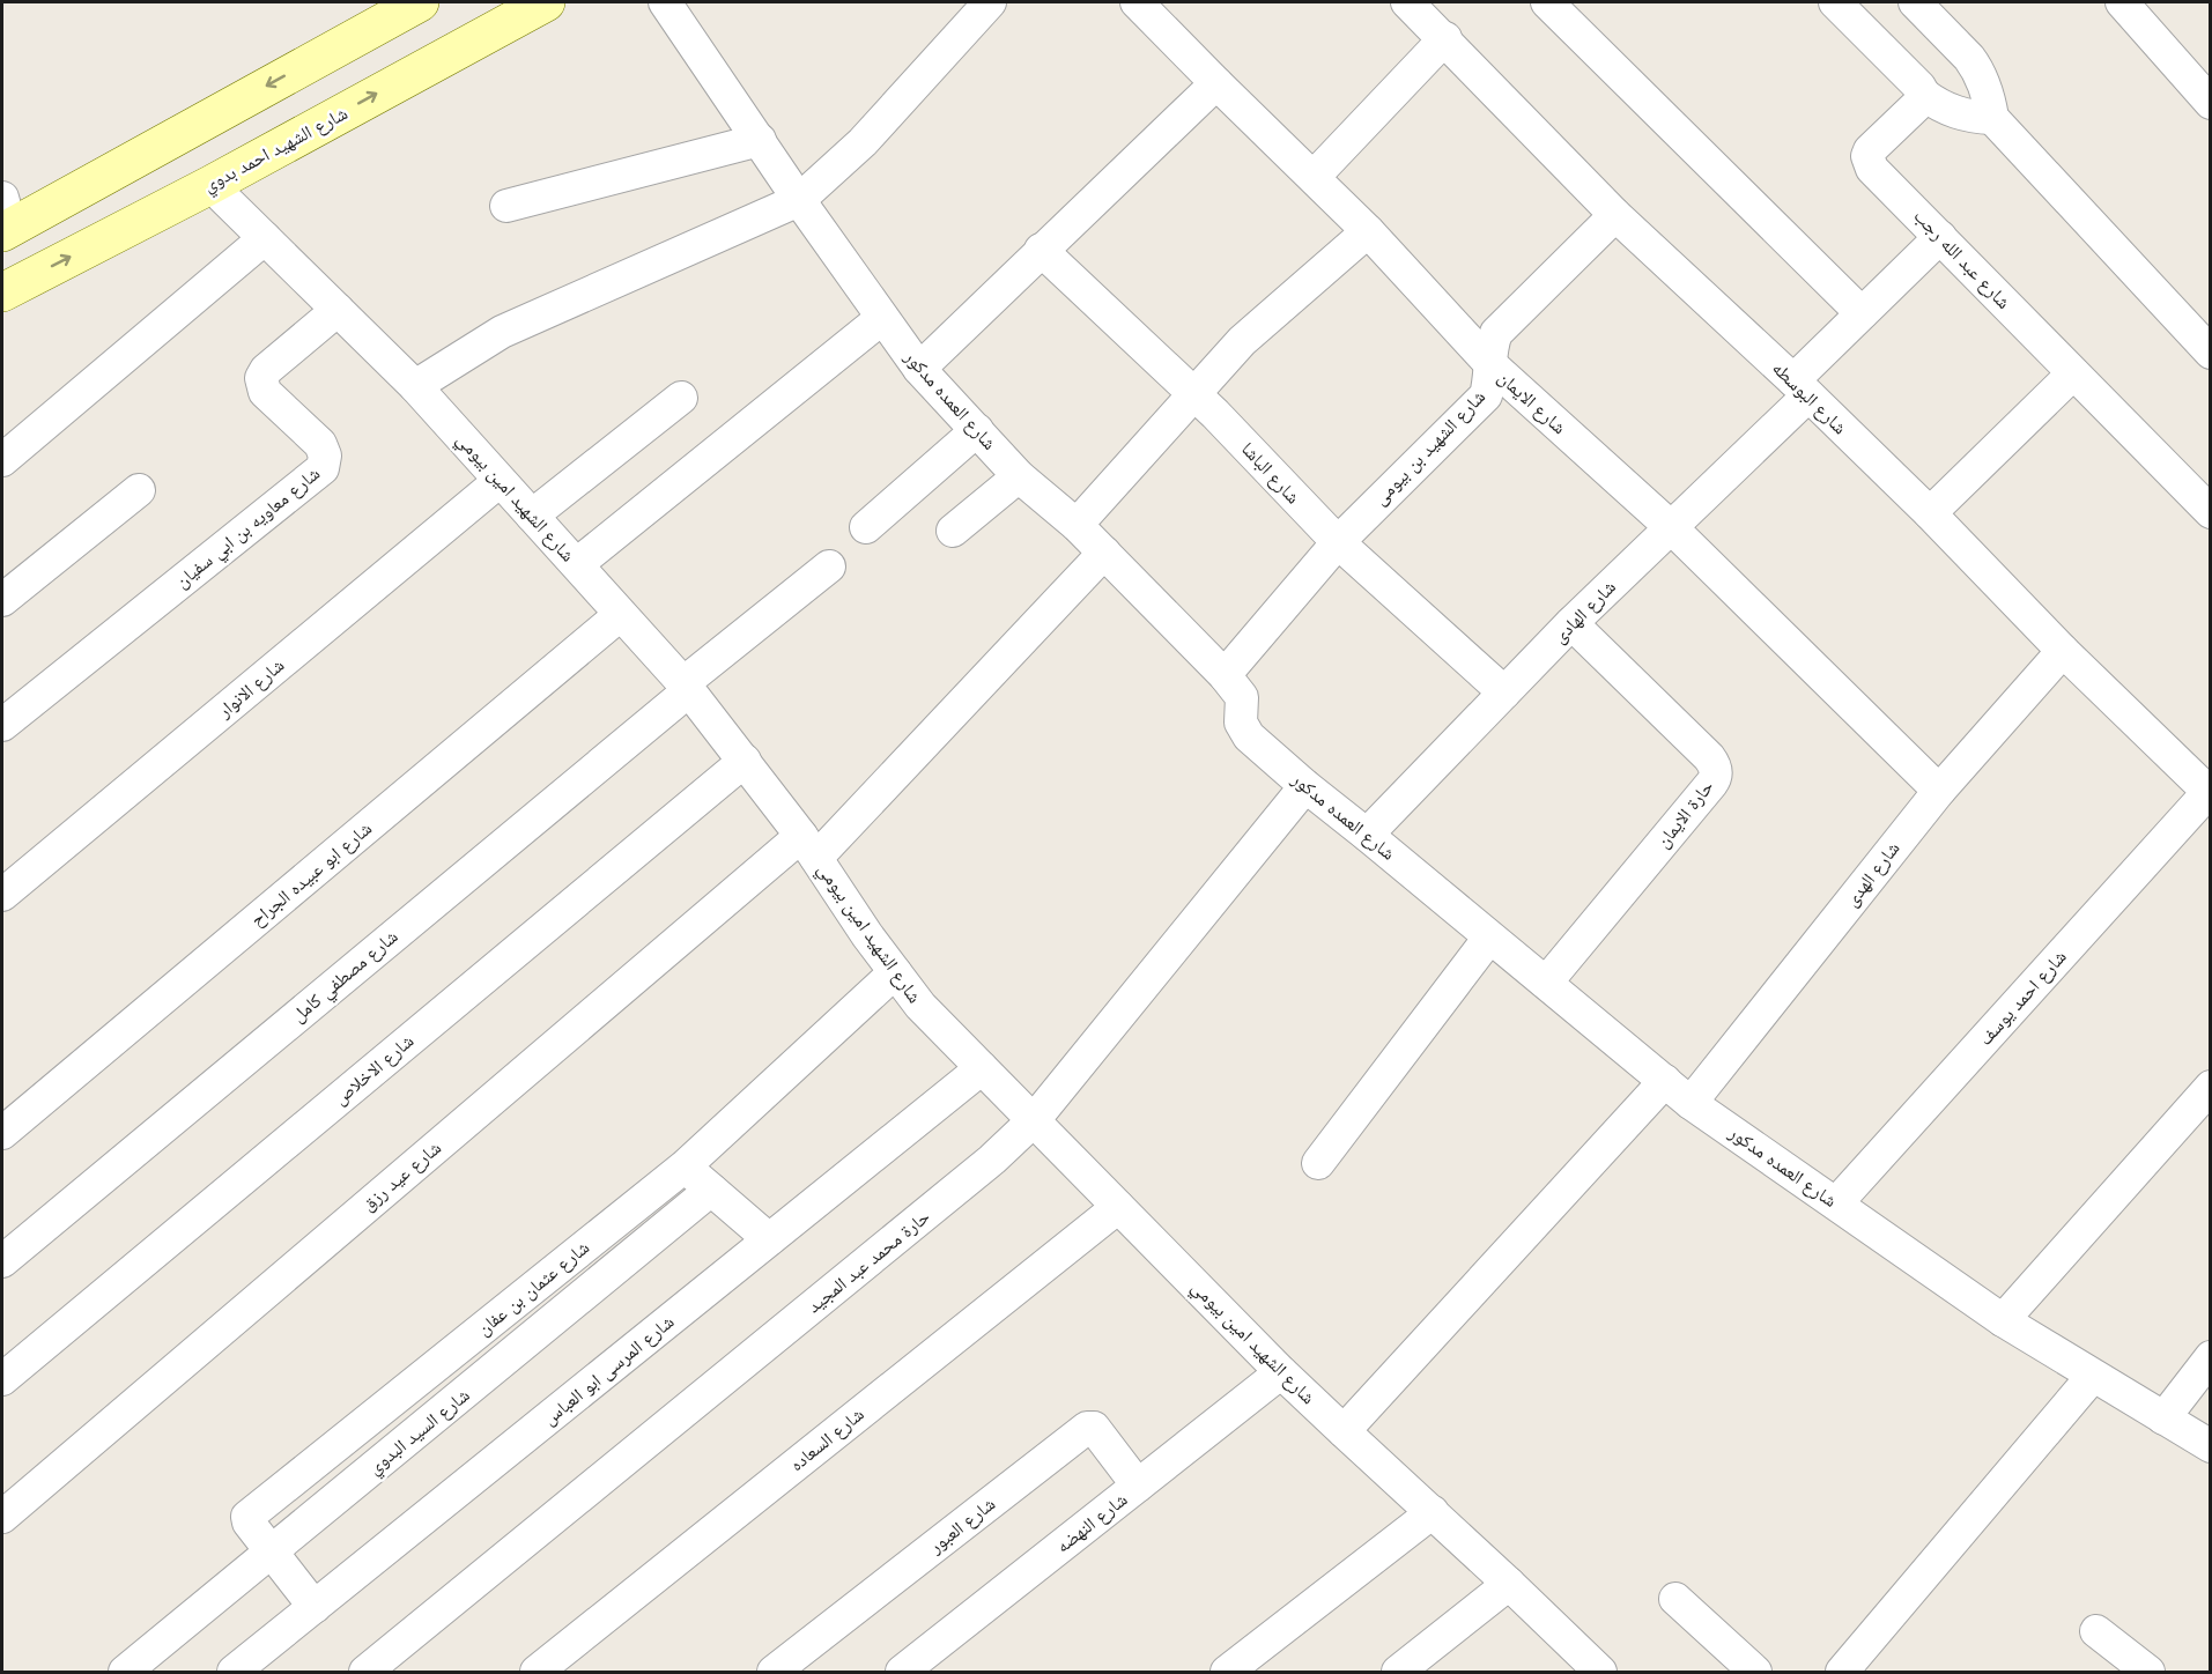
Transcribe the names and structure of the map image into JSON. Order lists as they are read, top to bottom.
{
  "streets": {
    "street": [
      "شارع الشهيد احمد بدوي",
      "شارع عبد الله رجب",
      "شارع البوسطه",
      "شارع العمده مدكور",
      "شارع الايمان",
      "شارع الشهيد بن بيومى",
      "شارع الباشا",
      "شارع الشهيد امين بيومي",
      "شارع معاويه بن ابي سفيان",
      "شارع الهادى",
      "شارع الانوار",
      "حارة الايمان",
      "شارع ابو عبيده الجراح",
      "شارع الهدى",
      "شارع مصطفي كامل",
      "شارع احمد يوسف",
      "شارع الاخلاص",
      "شارع عيد رزق",
      "حارة محمد عبد المجيد",
      "شارع عثمان بن عفان",
      "شارع المرسى ابو العباس",
      "شارع السيد البدوي",
      "شارع السعاده",
      "شارع النهضه",
      "شارع العبور"
    ]
  },
  "crossings": [
    ["شارع الشهيد احمد بدوي", "شارع الشهيد امين بيومي"],
    ["شارع عبد الله رجب", "شارع الهادى"],
    ["شارع البوسطه", "شارع الشهيد بن بيومى"],
    ["شارع البوسطه", "شارع الهادى"],
    ["شارع البوسطه", "شارع الهدى"],
    ["شارع البوسطه", "شارع احمد يوسف"],
    ["شارع العمده مدكور", "شارع الشهيد بن بيومى"],
    ["شارع العمده مدكور", "شارع الهادى"],
    ["شارع العمده مدكور", "حارة الايمان"],
    ["شارع العمده مدكور", "شارع الهدى"],
    ["شارع العمده مدكور", "شارع احمد يوسف"],
    ["شارع العمده مدكور", "شارع عيد رزق"],
    ["شارع العمده مدكور", "حارة محمد عبد المجيد"],
    ["شارع الايمان", "شارع الشهيد بن بيومى"],
    ["شارع الايمان", "شارع الهادى"],
    ["شارع الايمان", "شارع الهدى"],
    ["شارع الشهيد بن بيومى", "شارع الباشا"],
    ["شارع الباشا", "شارع الهادى"],
    ["شارع الشهيد امين بيومي", "شارع معاويه بن ابي سفيان"],
    ["شارع الشهيد امين بيومي", "شارع الانوار"],
    ["شارع الشهيد امين بيومي", "شارع ابو عبيده الجراح"],
    ["شارع الشهيد امين بيومي", "شارع مصطفي كامل"],
    ["شارع الشهيد امين بيومي", "شارع الاخلاص"],
    ["شارع الشهيد امين بيومي", "شارع عيد رزق"],
    ["شارع الشهيد امين بيومي", "حارة محمد عبد المجيد"],
    ["شارع الشهيد امين بيومي", "شارع عثمان بن عفان"],
    ["شارع الشهيد امين بيومي", "شارع المرسى ابو العباس"],
    ["شارع الشهيد امين بيومي", "شارع السعاده"],
    ["شارع الشهيد امين بيومي", "شارع النهضه"],
    ["شارع الهادى", "حارة الايمان"],
    ["شارع عثمان بن عفان", "شارع المرسى ابو العباس"],
    ["شارع عثمان بن عفان", "شارع السيد البدوي"],
    ["شارع النهضه", "شارع العبور"]
  ]
}
